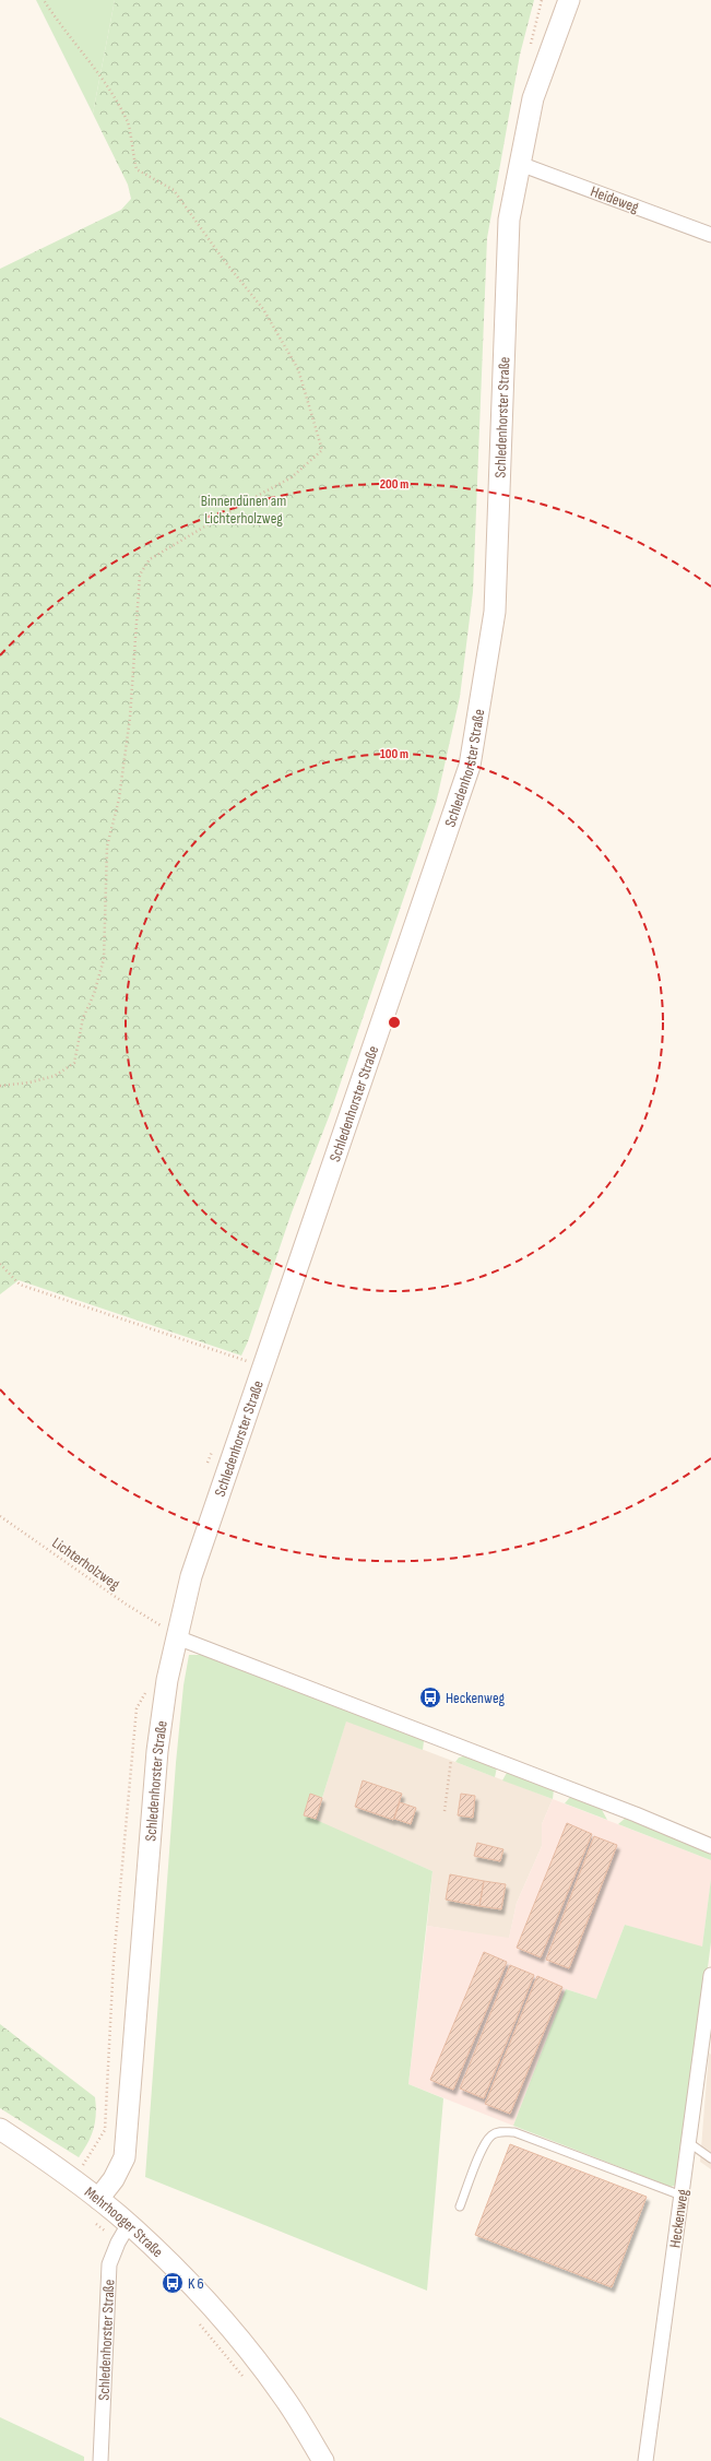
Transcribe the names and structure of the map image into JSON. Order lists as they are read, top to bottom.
{
  "streets": {
    "street": [
      "Heideweg",
      "Schledenhorster Straße",
      "Heckenweg",
      "Mehrhooger Straße"
    ],
    "path": ["Lichterholzweg"]
  },
  "crossings": [
    ["Heideweg", "Schledenhorster Straße"],
    ["Schledenhorster Straße", "Lichterholzweg"],
    ["Schledenhorster Straße", "Mehrhooger Straße"]
  ],
  "parks": ["Binnendünen am Lichterholzweg"],
  "places": {
    "bus stop": ["Heckenweg", "K 6"]
  },
  "rings": ["200 m", "100 m"]
}
